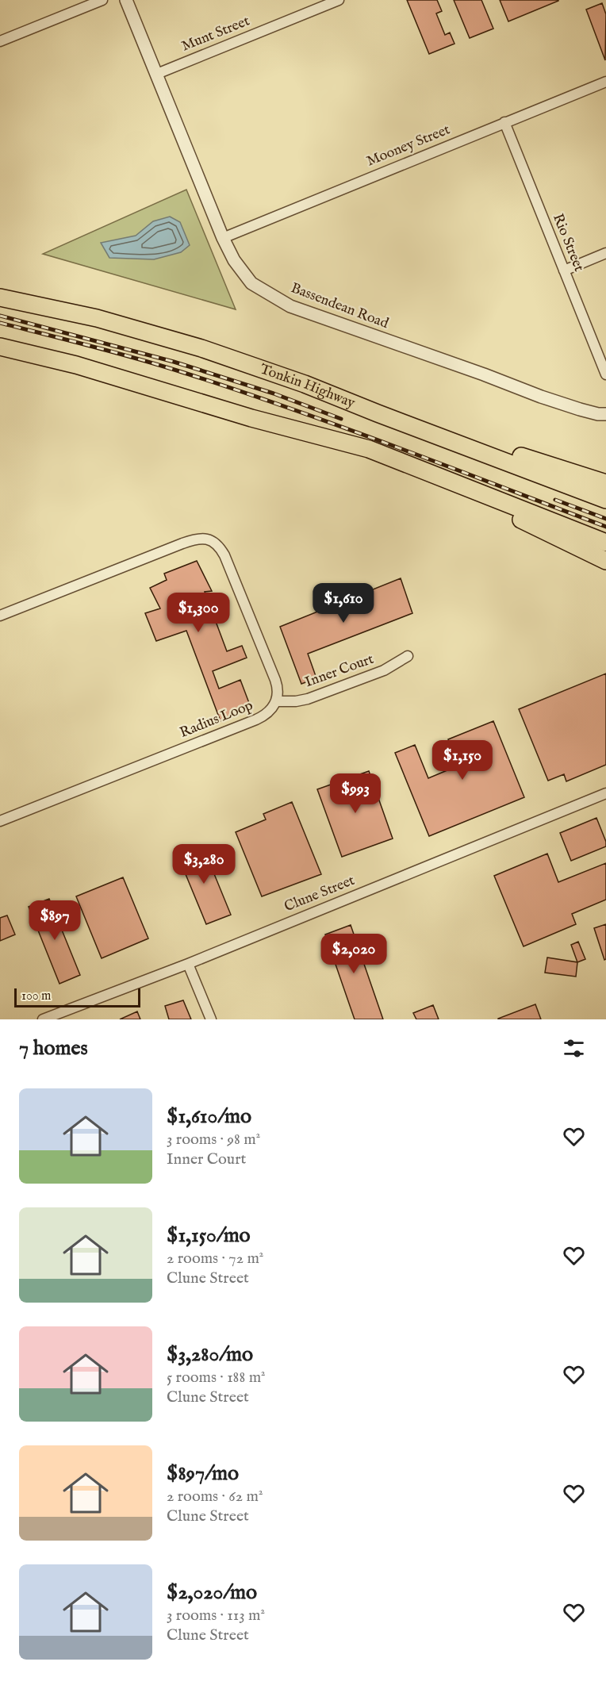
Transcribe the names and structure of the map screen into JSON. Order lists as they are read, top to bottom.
{
  "streets": {
    "highway": ["Tonkin Highway"],
    "street": [
      "Munt Street",
      "Mooney Street",
      "Rio Street",
      "Bassendean Road",
      "Inner Court",
      "Radius Loop",
      "Clune Street"
    ]
  },
  "crossings": [
    ["Munt Street", "Bassendean Road"],
    ["Mooney Street", "Rio Street"],
    ["Mooney Street", "Bassendean Road"],
    ["Inner Court", "Radius Loop"]
  ],
  "scale_bar": "100 m",
  "page": {
    "price": [
      "$1,610",
      "$1,300",
      "$1,150",
      "$993",
      "$3,280",
      "$897",
      "$2,020"
    ],
    "scale": "100 m",
    "heading": "7 homes",
    "list": [
      {
        "name": "$1,610/mo",
        "note": "3 rooms · 98 m² · Inner Court"
      },
      {
        "name": "$1,150/mo",
        "note": "2 rooms · 72 m² · Clune Street"
      },
      {
        "name": "$3,280/mo",
        "note": "5 rooms · 188 m² · Clune Street"
      },
      {
        "name": "$897/mo",
        "note": "2 rooms · 62 m² · Clune Street"
      },
      {
        "name": "$2,020/mo",
        "note": "3 rooms · 113 m² · Clune Street"
      }
    ]
  }
}
